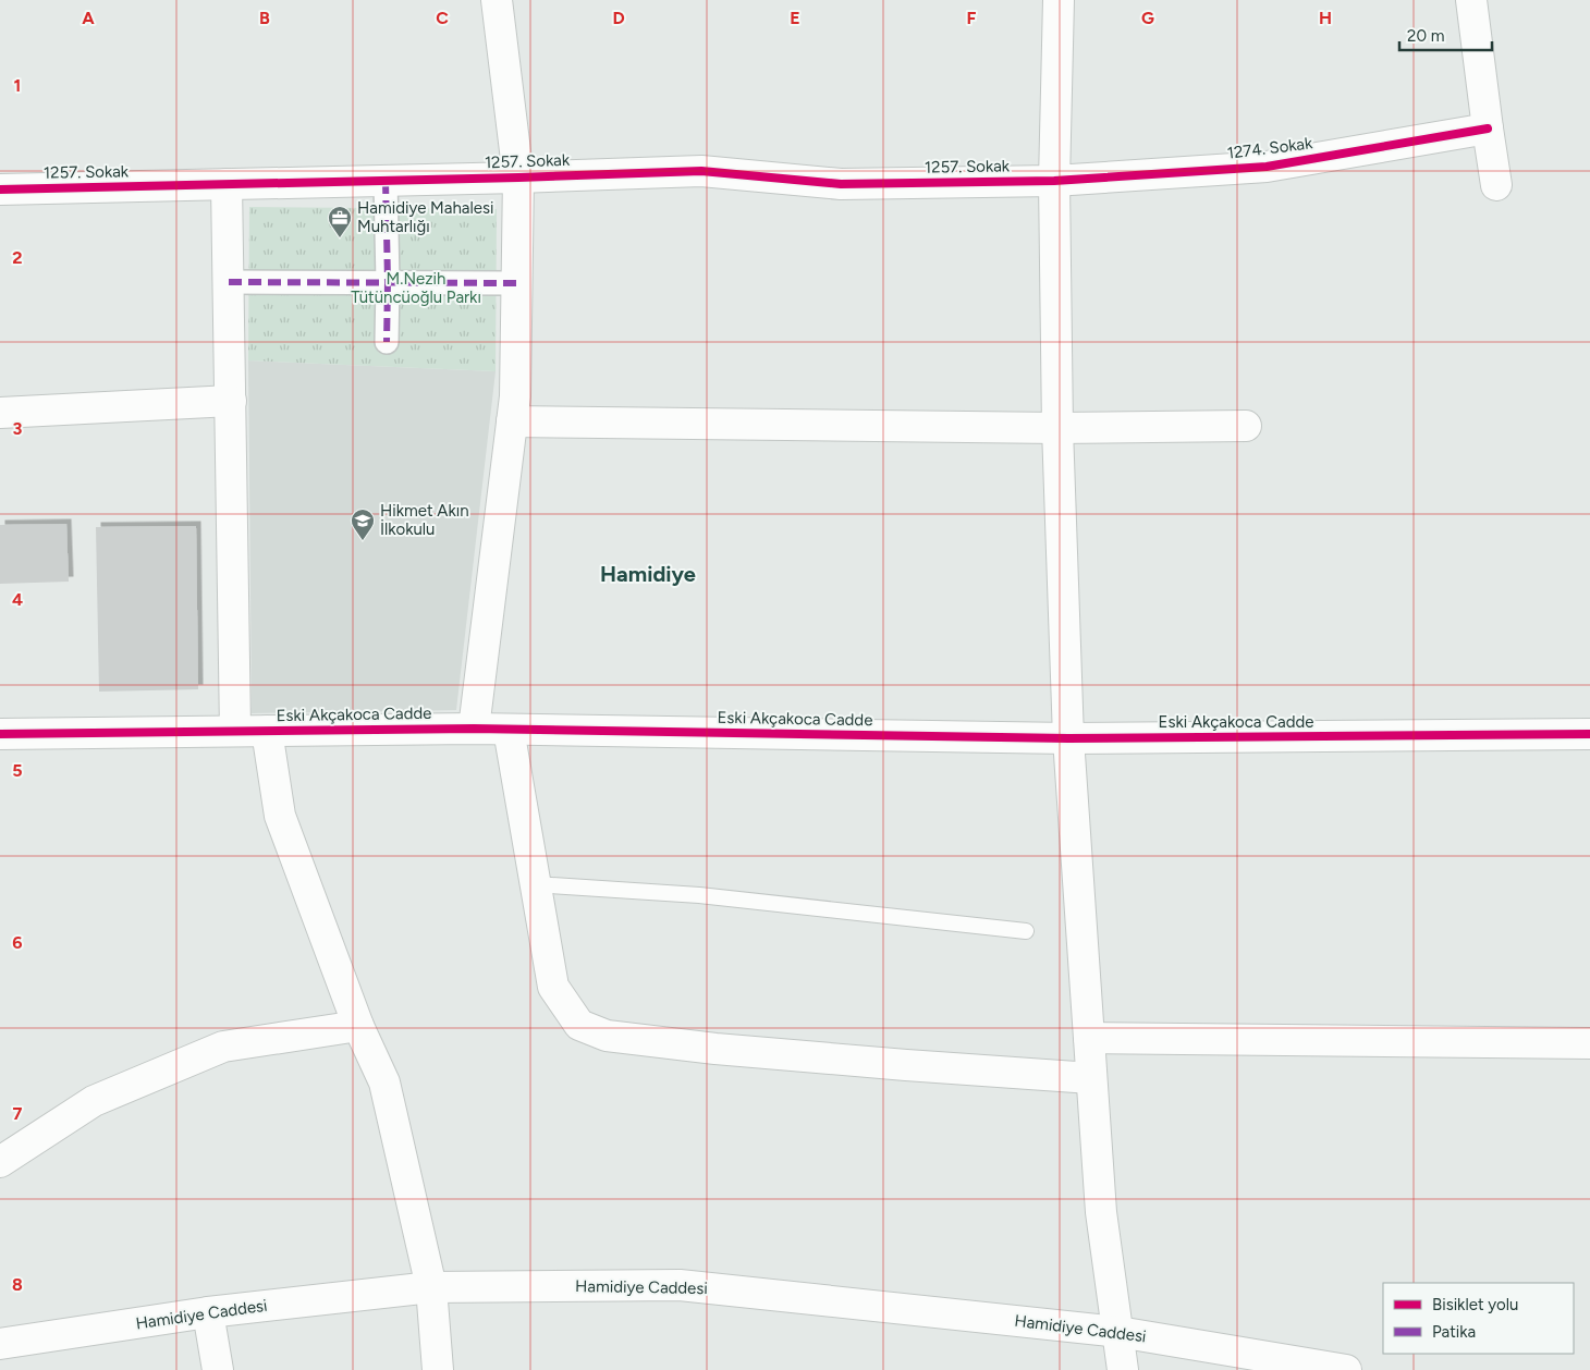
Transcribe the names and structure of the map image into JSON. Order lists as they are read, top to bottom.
{
  "streets": {
    "street": [
      "1274. Sokak",
      "1257. Sokak",
      "Eski Akçakoca Cadde",
      "Hamidiye Caddesi"
    ]
  },
  "crossings": [
    ["1274. Sokak", "1257. Sokak"]
  ],
  "districts": ["Hamidiye"],
  "parks": ["M.Nezih Tütüncüoğlu Parkı"],
  "places": {
    "office": ["Hamidiye Mahalesi Muhtarlığı"],
    "school or university": ["Hikmet Akın İlkokulu"]
  },
  "legend": ["Bisiklet yolu", "Patika"],
  "scale_bar": "20 m",
  "grid": {
    "columns": [
      "A",
      "B",
      "C",
      "D",
      "E",
      "F",
      "G",
      "H"
    ],
    "rows": [
      "1",
      "2",
      "3",
      "4",
      "5",
      "6",
      "7",
      "8"
    ]
  }
}
